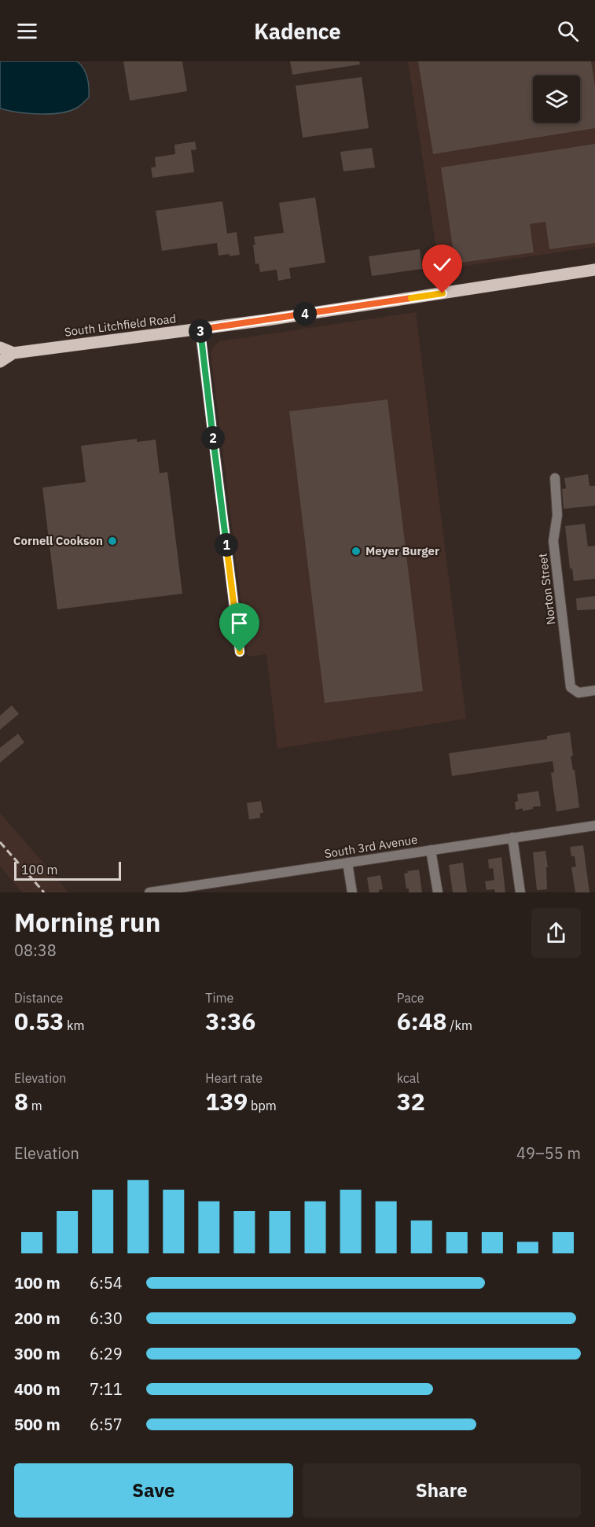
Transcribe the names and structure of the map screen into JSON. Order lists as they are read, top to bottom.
{
  "streets": {
    "main road": ["South Litchfield Road"],
    "street": ["Norton Street", "South 3rd Avenue"]
  },
  "places": ["Cornell Cookson", "Meyer Burger"],
  "scale_bar": "100 m",
  "page": {
    "header": "Kadence",
    "pins": [
      "4",
      "3",
      "2",
      "1"
    ],
    "scale": "100 m",
    "heading": ["Morning run", "08:38"],
    "stats": [
      ["Distance", "0.53 km"],
      ["Time", "3:36"],
      ["Pace", "6:48 /km"],
      ["Elevation", "8 m"],
      ["Heart rate", "139 bpm"],
      ["kcal", "32"]
    ],
    "chart": ["Elevation", "49–55 m"],
    "list": [
      {
        "name": "100 m",
        "note": "6:54"
      },
      {
        "name": "200 m",
        "note": "6:30"
      },
      {
        "name": "300 m",
        "note": "6:29"
      },
      {
        "name": "400 m",
        "note": "7:11"
      },
      {
        "name": "500 m",
        "note": "6:57"
      }
    ],
    "buttons": ["Save", "Share"]
  }
}
